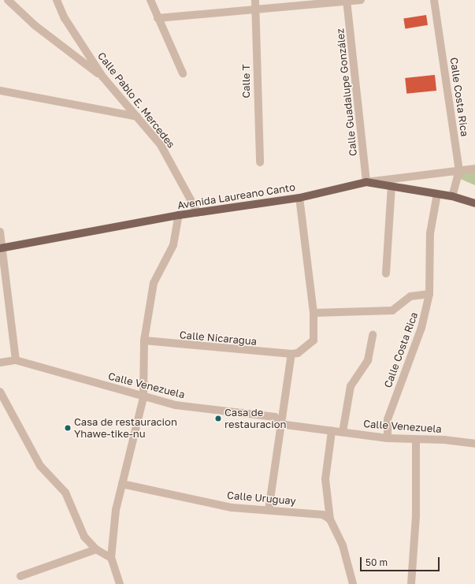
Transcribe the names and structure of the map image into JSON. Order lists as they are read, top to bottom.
{
  "streets": {
    "main road": ["Avenida Laureano Canto"],
    "street": [
      "Calle T",
      "Calle Guadalupe González",
      "Calle Costa Rica",
      "Calle Pablo E. Mercedes",
      "Calle Nicaragua",
      "Calle Venezuela",
      "Calle Uruguay"
    ]
  },
  "crossings": [
    ["Calle Guadalupe González", "Avenida Laureano Canto"],
    ["Calle Costa Rica", "Avenida Laureano Canto"],
    ["Calle Costa Rica", "Calle Venezuela"],
    ["Calle Pablo E. Mercedes", "Avenida Laureano Canto"]
  ],
  "places": ["Casa de restauracion", "Casa de restauracion Yhawe-tike-nu"],
  "scale_bar": "50 m"
}
